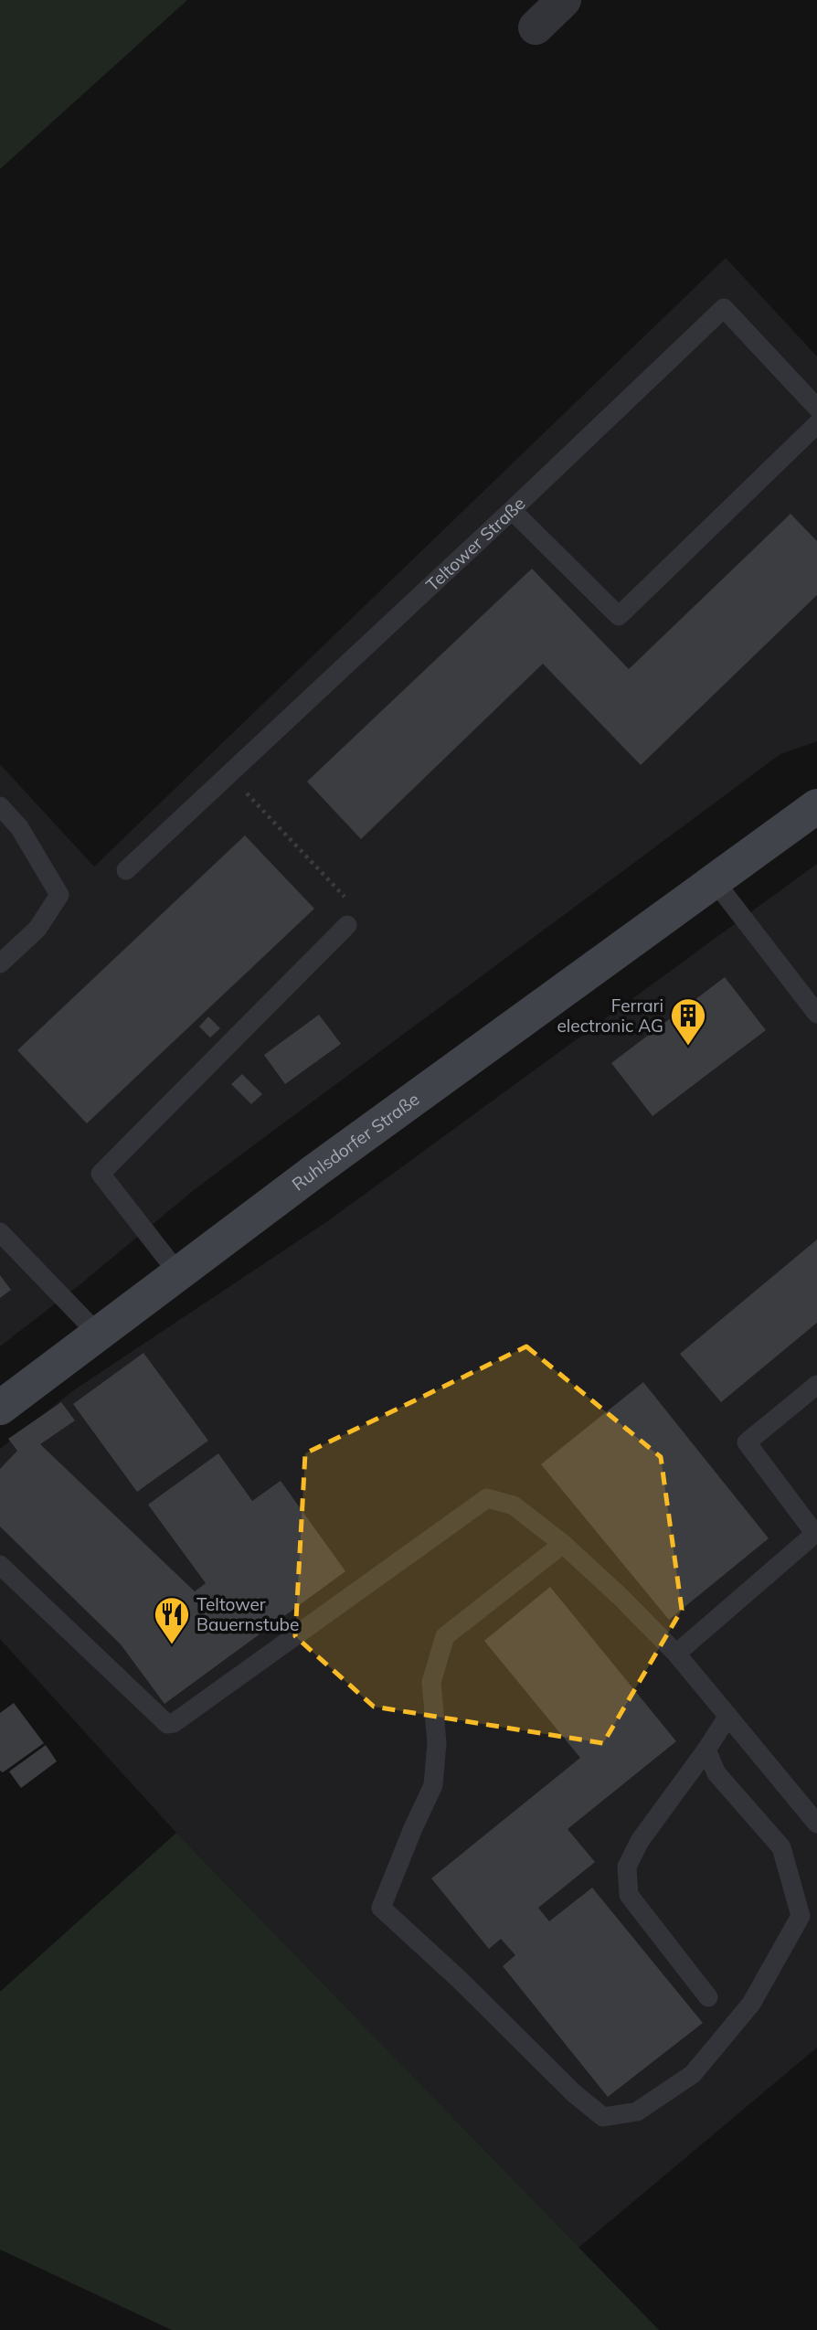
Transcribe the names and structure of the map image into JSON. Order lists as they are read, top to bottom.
{
  "streets": {
    "main road": ["Ruhlsdorfer Straße"],
    "lane": ["Teltower Straße"]
  },
  "places": {
    "building": ["Ferrari electronic AG"],
    "restaurant": ["Teltower Bauernstube"]
  }
}
